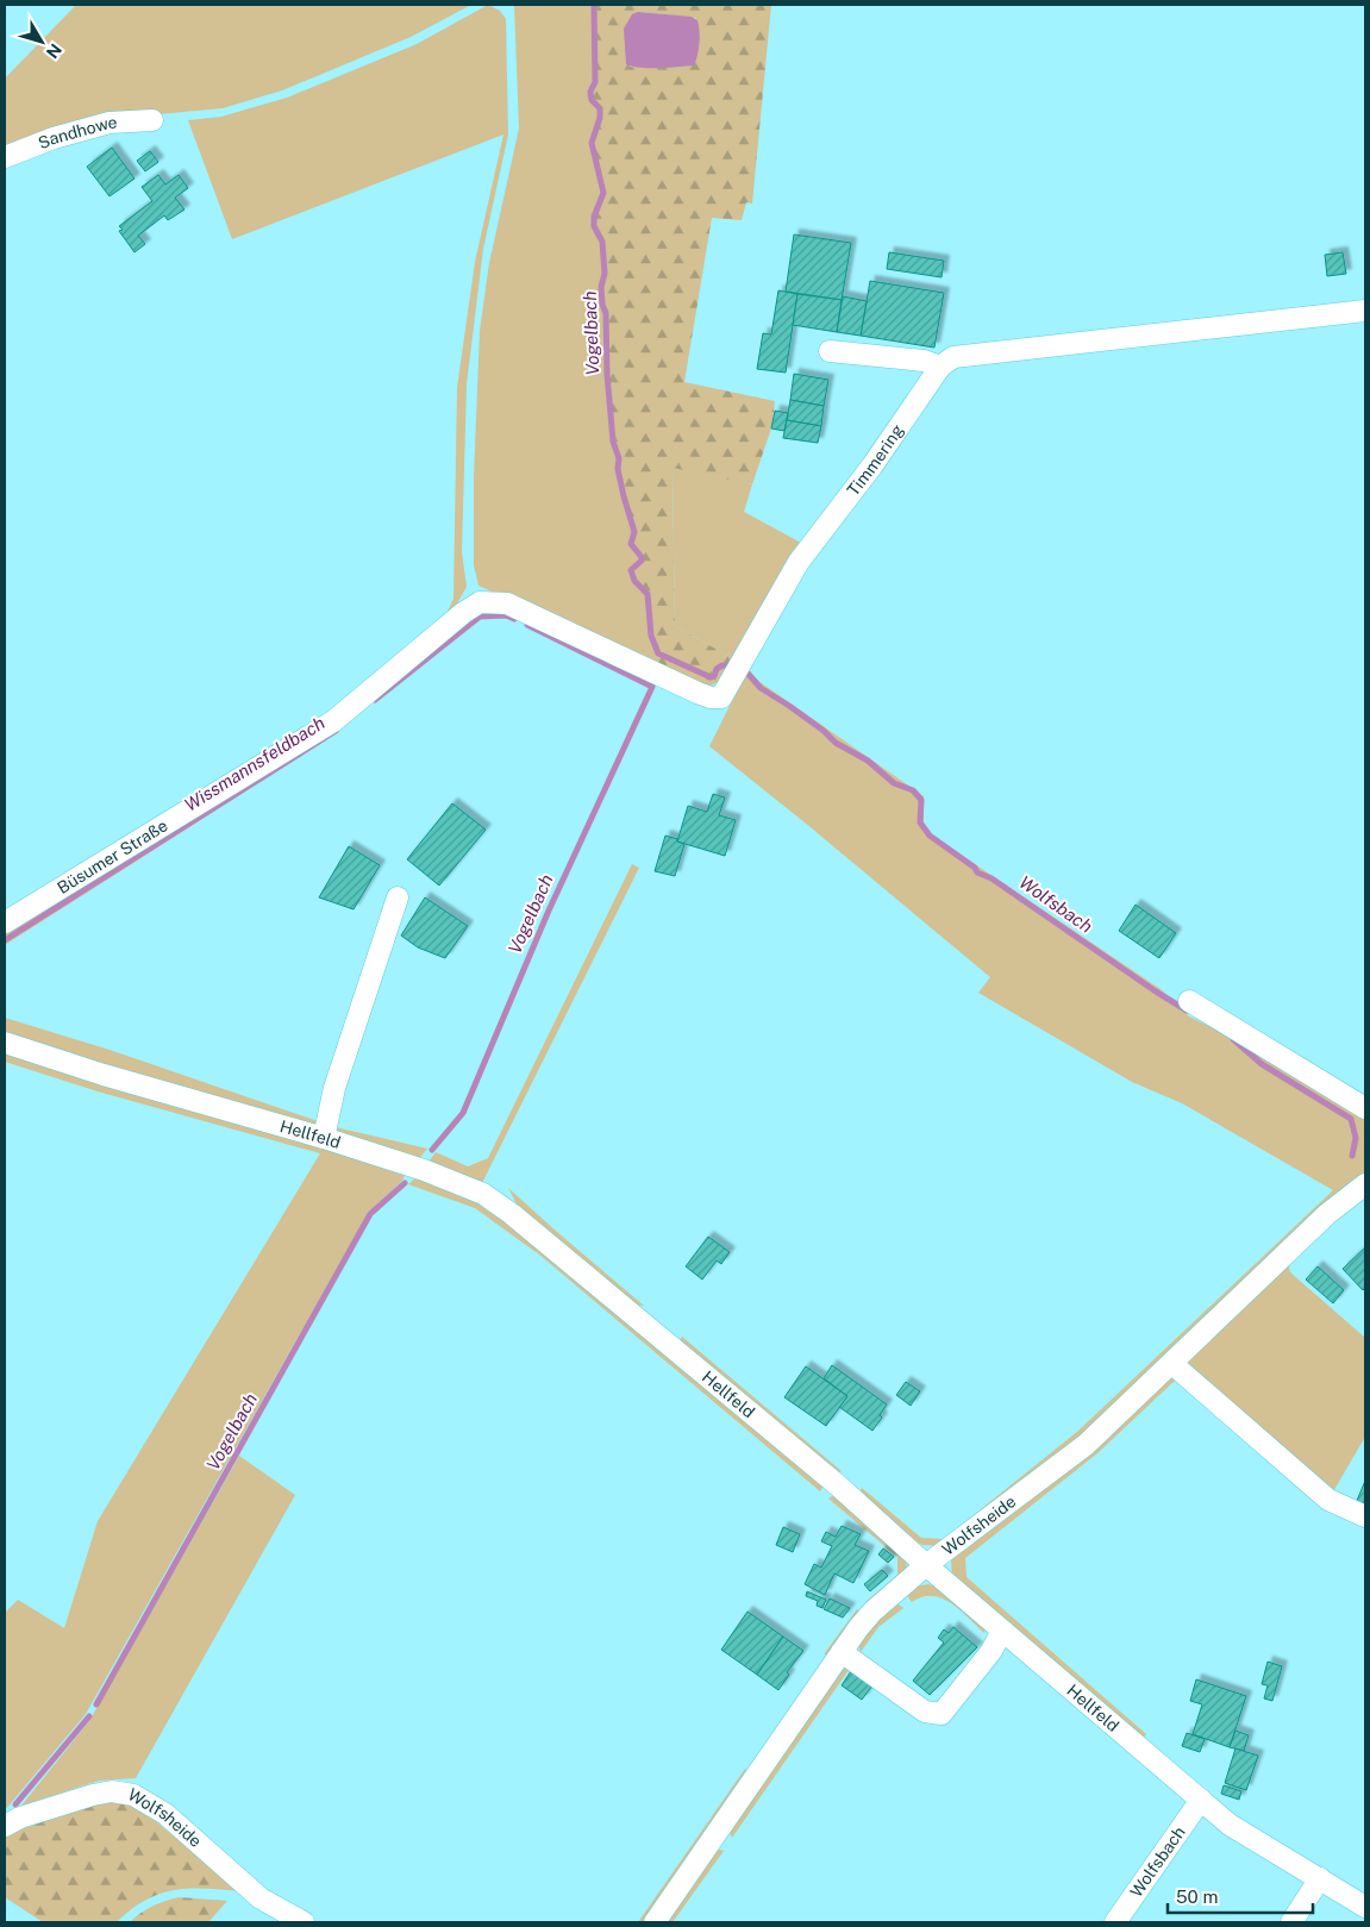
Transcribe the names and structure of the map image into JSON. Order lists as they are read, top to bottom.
{
  "streets": {
    "street": [
      "Sandhowe",
      "Timmering",
      "Büsumer Straße",
      "Hellfeld",
      "Wolfsheide",
      "Wolfsbach"
    ]
  },
  "crossings": [
    ["Timmering", "Büsumer Straße"],
    ["Hellfeld", "Wolfsheide"],
    ["Hellfeld", "Wolfsbach"]
  ],
  "water": ["Vogelbach", "Wissmannsfeldbach", "Wolfsbach"],
  "scale_bar": "50 m",
  "north": "bottom right"
}
